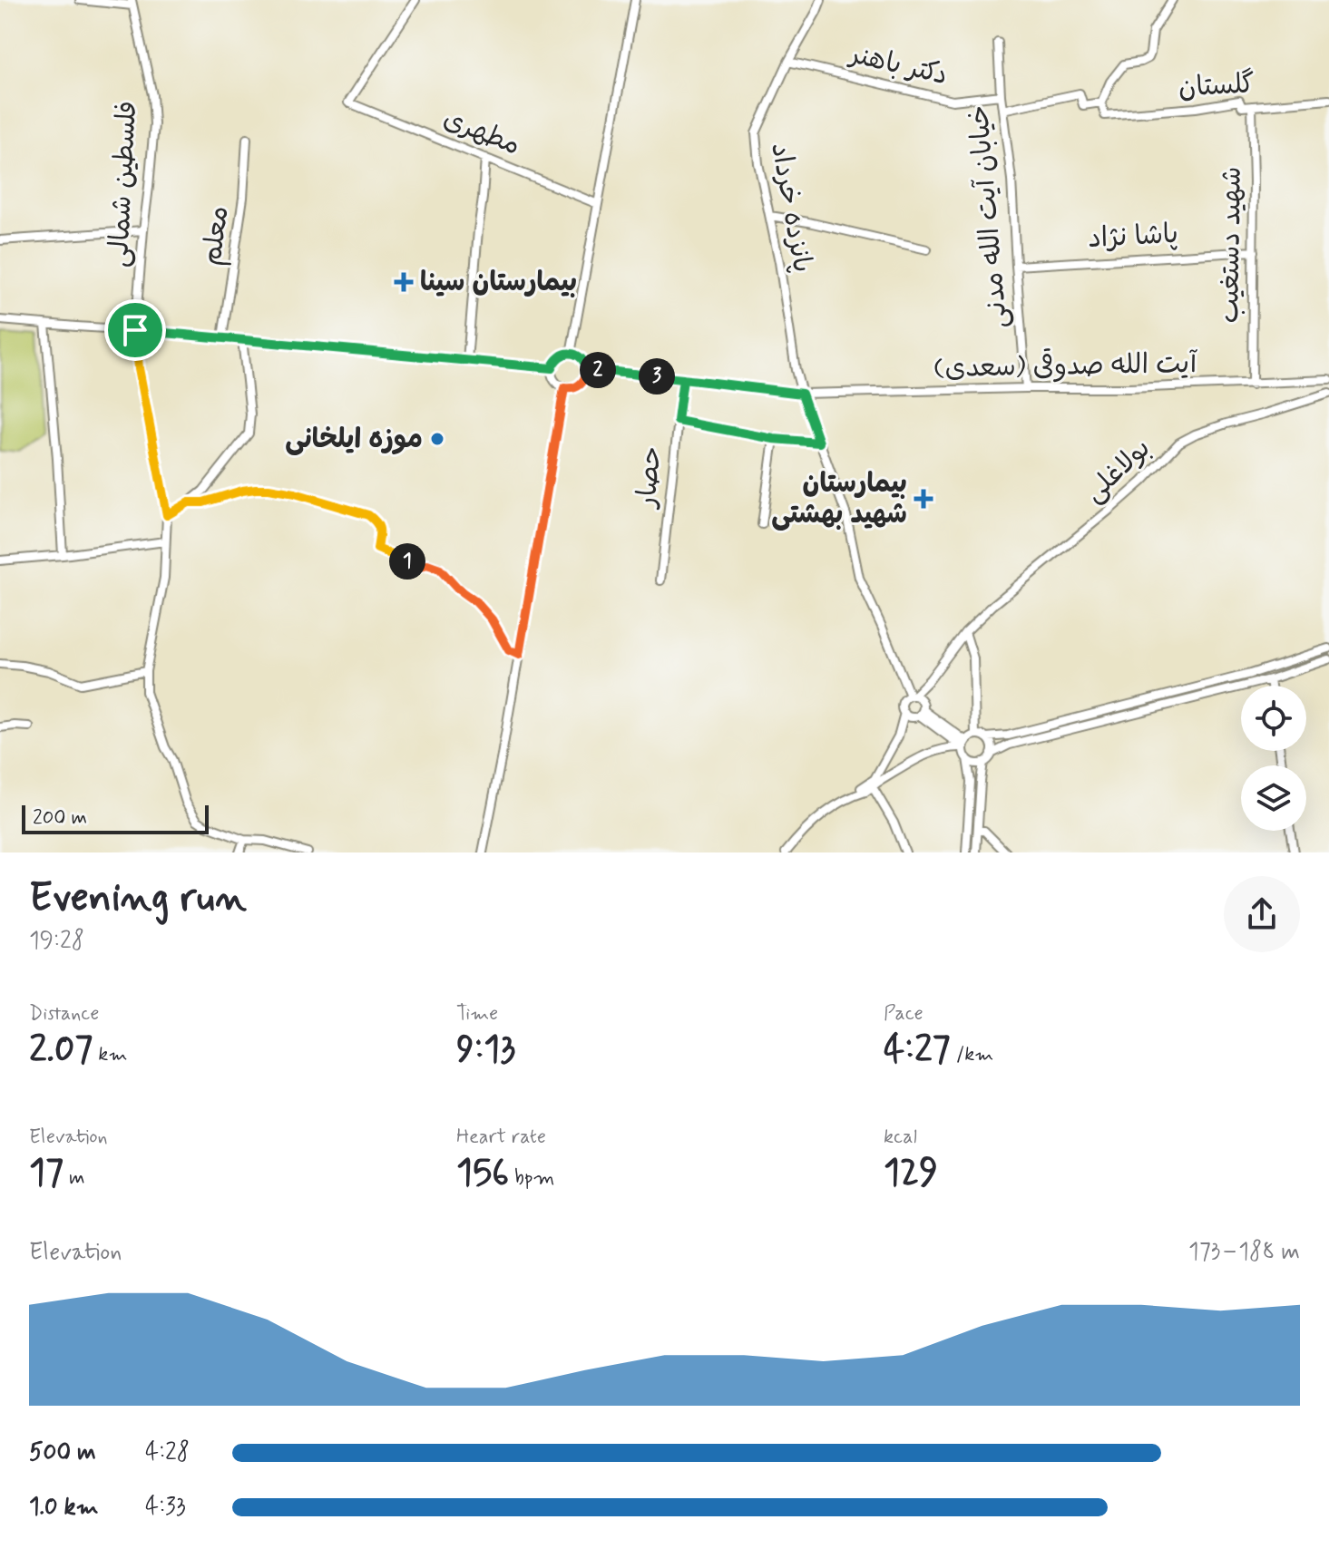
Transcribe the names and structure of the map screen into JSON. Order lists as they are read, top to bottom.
{
  "streets": {
    "street": [
      "دکتر باهنر",
      "گلستان",
      "مطهری",
      "فلسطین شمالی",
      "پانزده خرداد",
      "خیابان آیت الله مدنی",
      "معلم",
      "پاشا نژاد",
      "شهید دستغیب",
      "آیت الله صدوقی (سعدی)",
      "بولاغلی",
      "حصار"
    ]
  },
  "crossings": [
    ["دکتر باهنر", "پانزده خرداد"],
    ["دکتر باهنر", "خیابان آیت الله مدنی"],
    ["گلستان", "شهید دستغیب"],
    ["پانزده خرداد", "آیت الله صدوقی (سعدی)"],
    ["پانزده خرداد", "بولاغلی"],
    ["خیابان آیت الله مدنی", "پاشا نژاد"],
    ["خیابان آیت الله مدنی", "آیت الله صدوقی (سعدی)"],
    ["پاشا نژاد", "شهید دستغیب"],
    ["شهید دستغیب", "آیت الله صدوقی (سعدی)"],
    ["آیت الله صدوقی (سعدی)", "حصار"]
  ],
  "places": {
    "health": ["بیمارستان سینا", "بیمارستان شهید بهشتی"],
    "other": ["موزه ایلخانی"]
  },
  "scale_bar": "200 m",
  "page": {
    "pins": ["2", "3", "1"],
    "scale": "200 m",
    "heading": ["Evening run", "19:28"],
    "stats": [
      ["Distance", "2.07 km"],
      ["Time", "9:13"],
      ["Pace", "4:27 /km"],
      ["Elevation", "17 m"],
      ["Heart rate", "156 bpm"],
      ["kcal", "129"]
    ],
    "chart": ["Elevation", "173–188 m"],
    "list": [
      {
        "name": "500 m",
        "note": "4:28"
      },
      {
        "name": "1.0 km",
        "note": "4:33"
      }
    ]
  }
}
